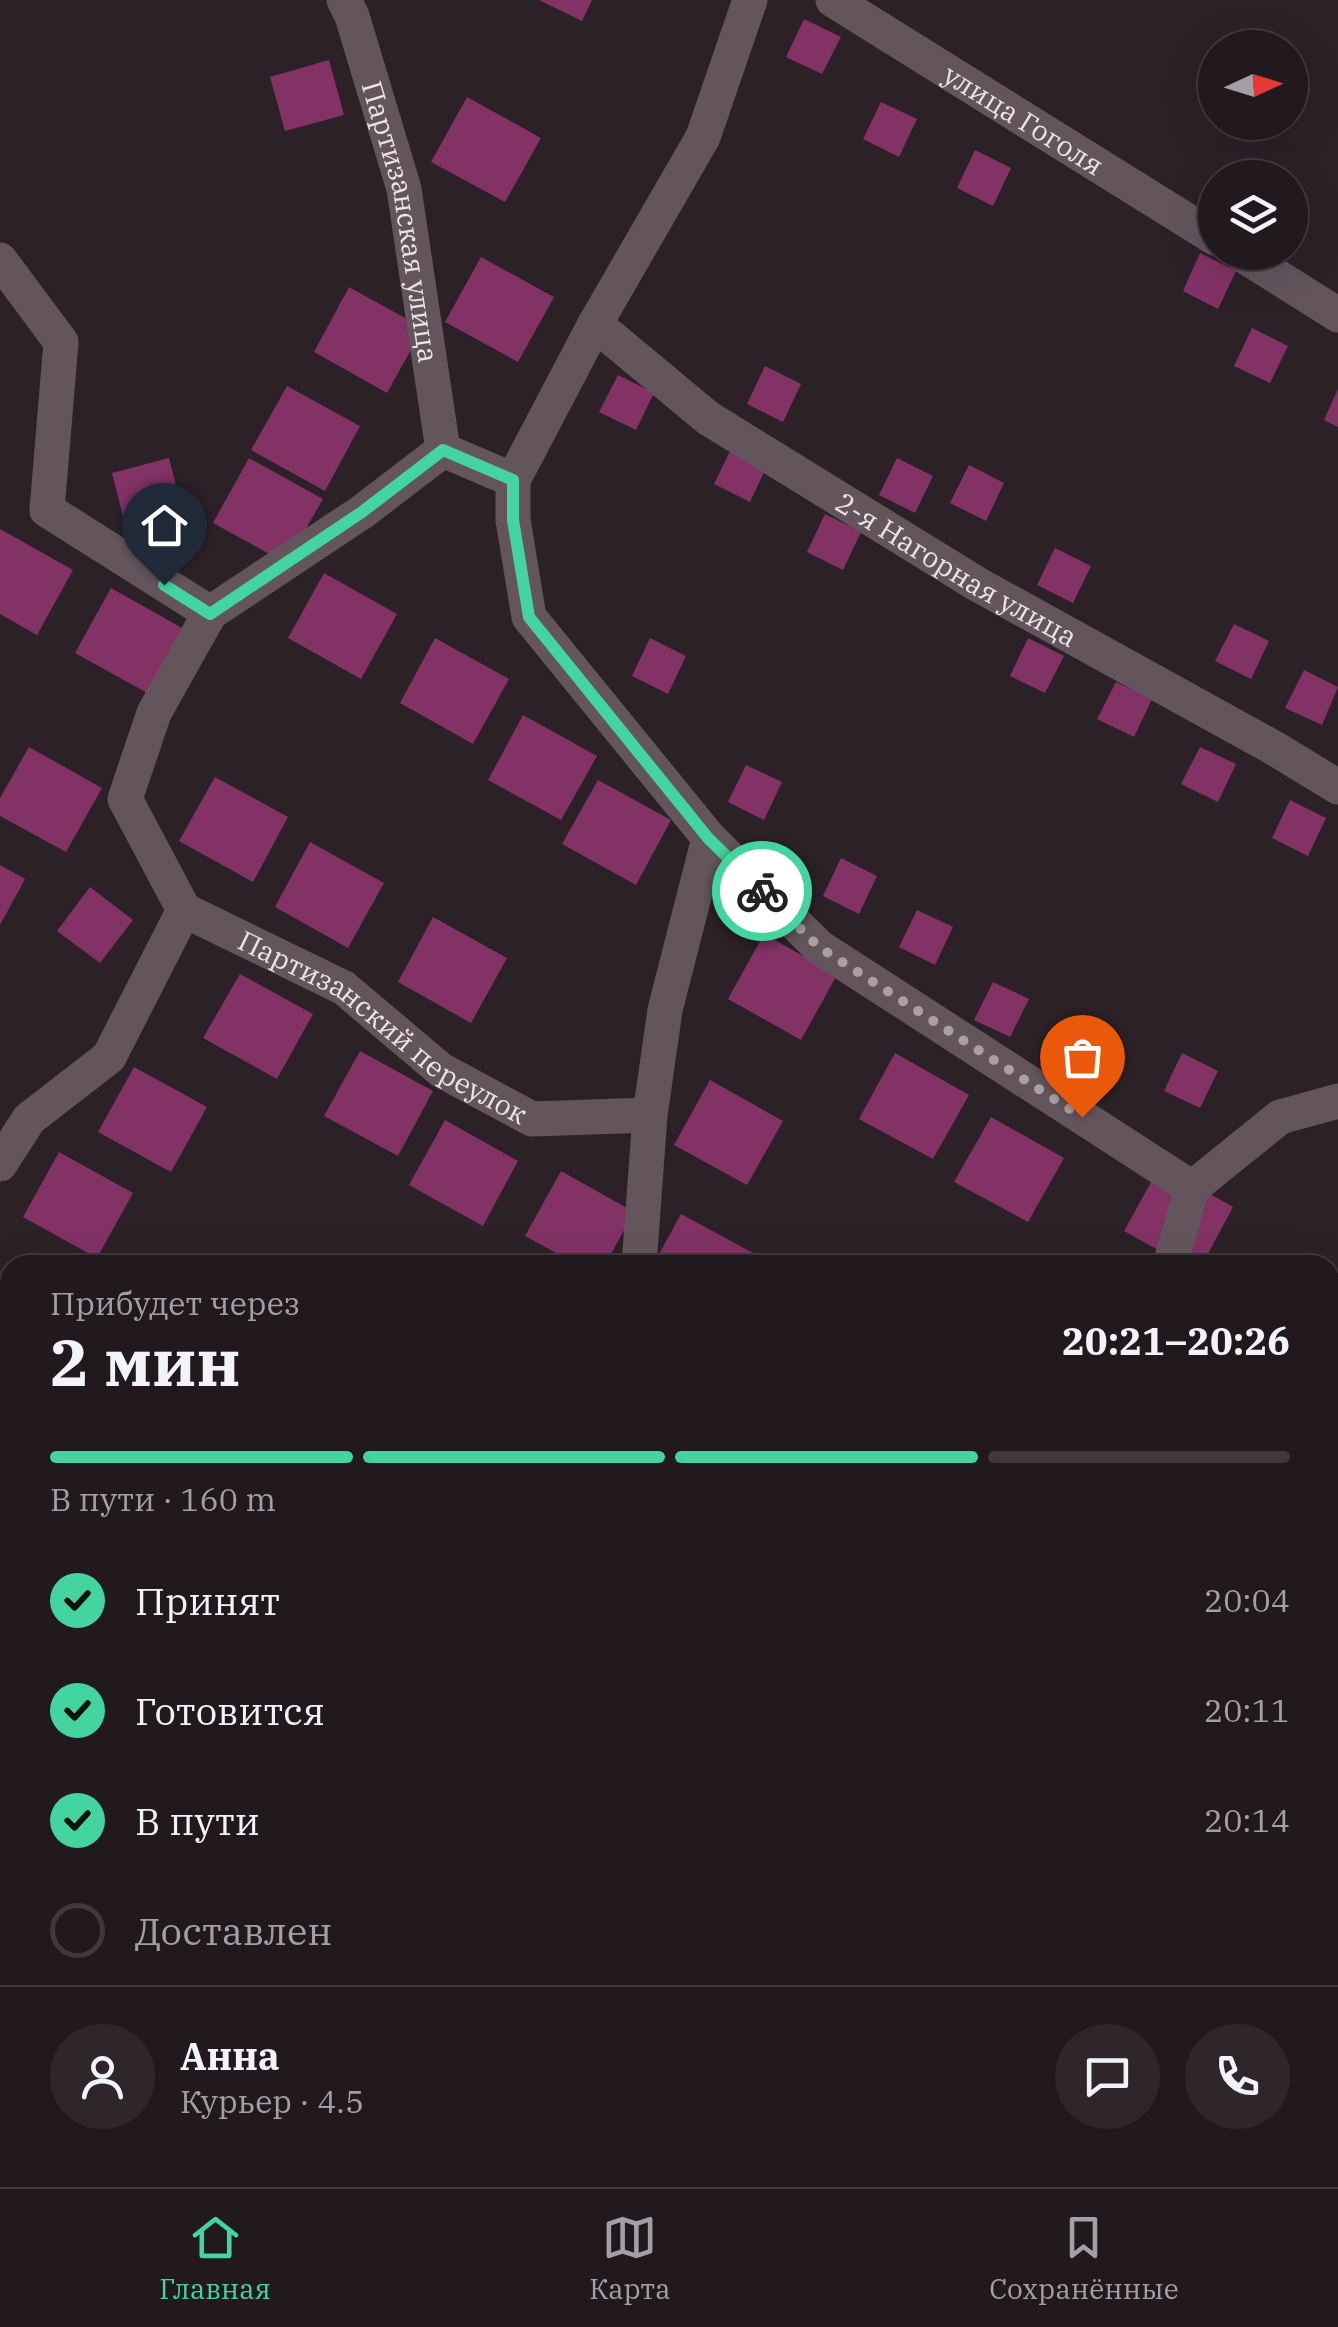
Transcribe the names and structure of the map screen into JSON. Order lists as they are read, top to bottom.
{
  "streets": {
    "street": [
      "улица Гоголя",
      "Партизанская улица",
      "2-я Нагорная улица",
      "Партизанский переулок"
    ]
  },
  "north": "right",
  "page": {
    "heading": ["2 мин", "Прибудет через", "20:21–20:26"],
    "panel": ["Анна", "Курьер · 4.5"],
    "bar": "В пути · 160 m",
    "list": [
      ["Принят", "20:04"],
      ["Готовится", "20:11"],
      ["В пути", "20:14"],
      "Доставлен"
    ],
    "tabs": ["Главная", "Карта", "Сохранённые"]
  }
}
